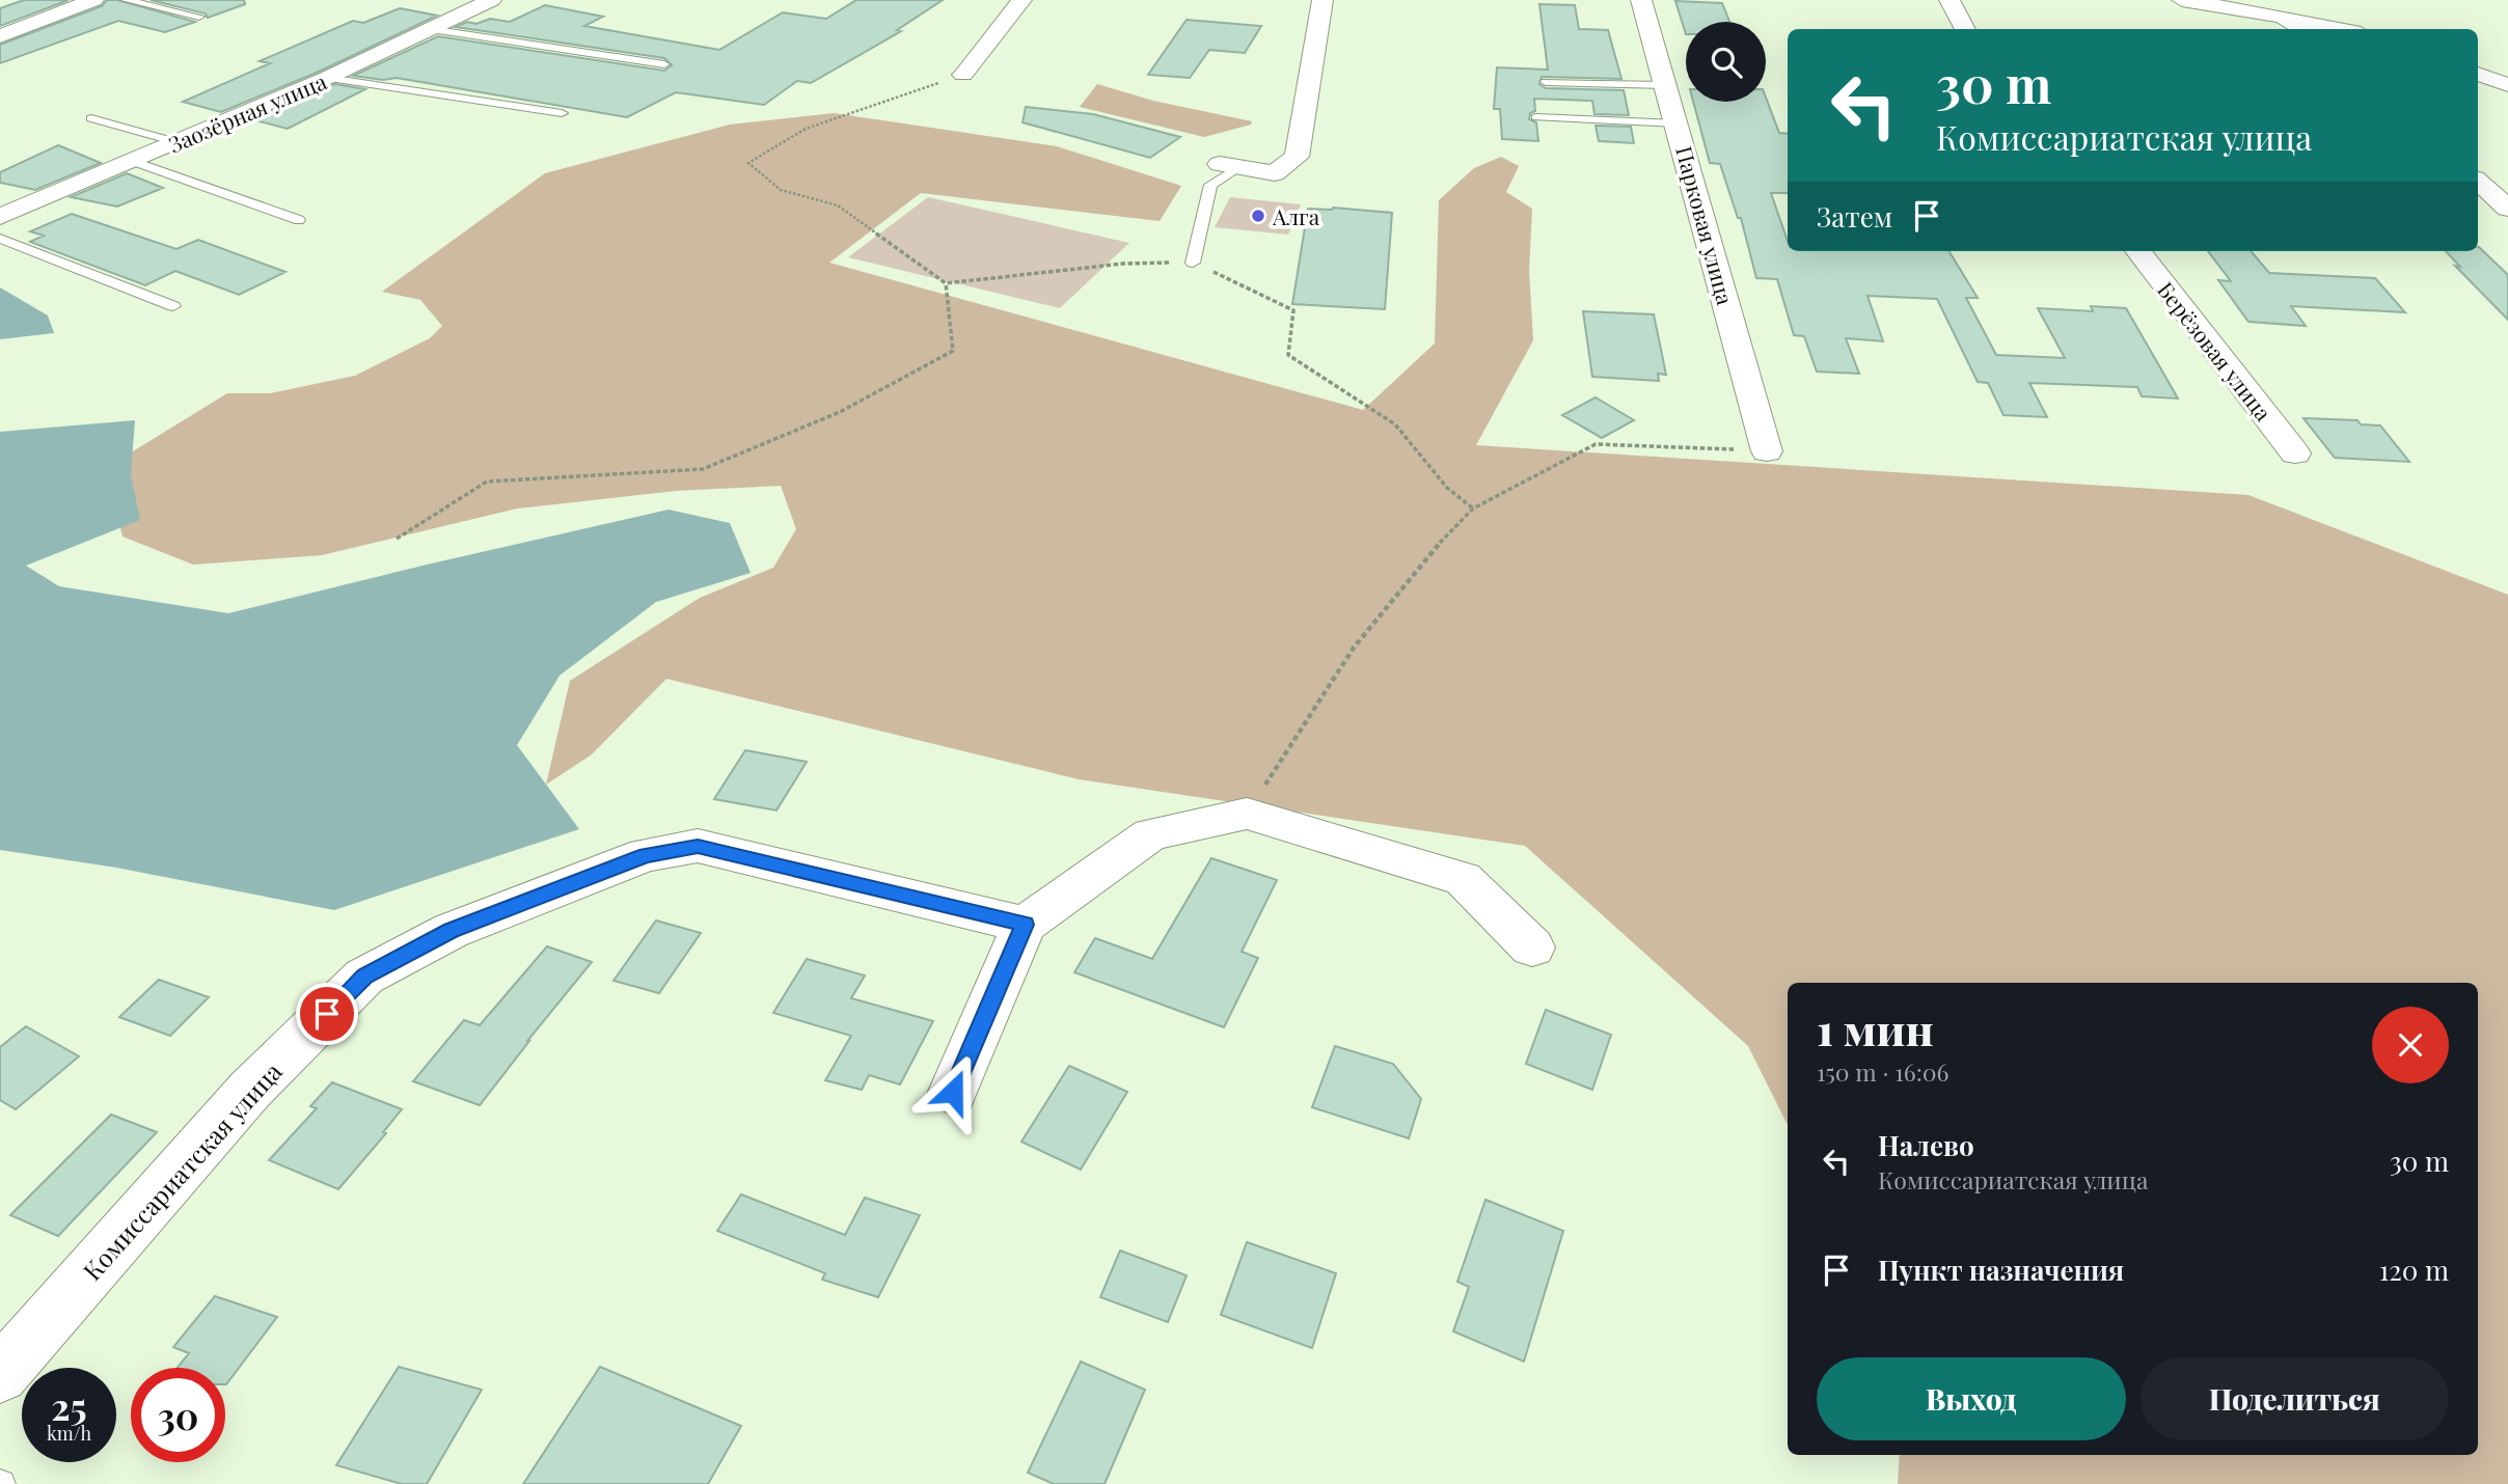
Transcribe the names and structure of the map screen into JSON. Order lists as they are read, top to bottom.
{
  "streets": {
    "street": [
      "Заозёрная улица",
      "Парковая улица",
      "Берёзовая улица",
      "Комиссариатская улица"
    ]
  },
  "places": ["Алга"],
  "page": {
    "turn": ["30 m", "Комиссариатская улица"],
    "then": "Затем",
    "heading": ["1 мин", "150 m · 16:06"],
    "list": [
      {
        "name": "Налево",
        "note": "Комиссариатская улица",
        "value": "30 m"
      },
      {
        "name": "Пункт назначения",
        "value": "120 m"
      }
    ],
    "buttons": ["Выход", "Поделиться"],
    "speed": "25 km/h",
    "limit": "30"
  }
}
